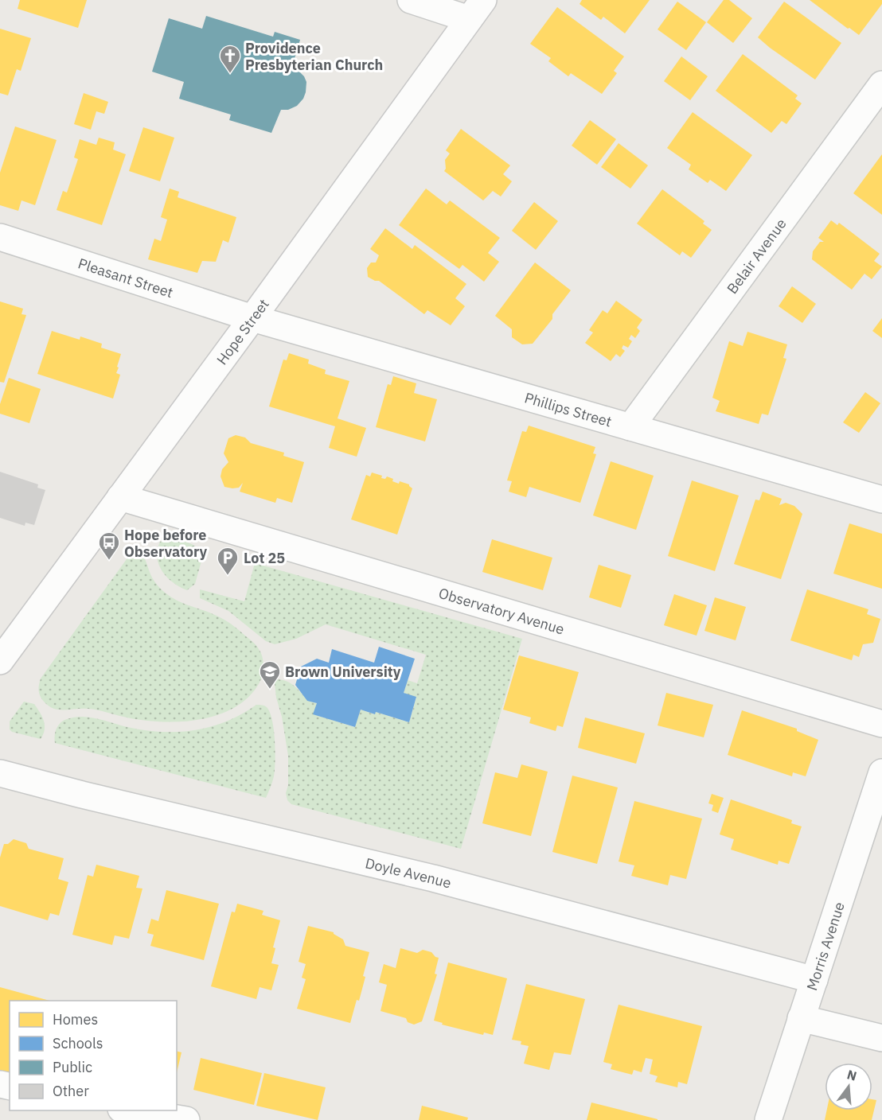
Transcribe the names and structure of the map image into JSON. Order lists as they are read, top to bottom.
{
  "streets": {
    "street": [
      "Belair Avenue",
      "Pleasant Street",
      "Hope Street",
      "Phillips Street",
      "Observatory Avenue",
      "Doyle Avenue",
      "Morris Avenue"
    ]
  },
  "crossings": [
    ["Belair Avenue", "Phillips Street"],
    ["Pleasant Street", "Hope Street"],
    ["Pleasant Street", "Phillips Street"],
    ["Hope Street", "Phillips Street"],
    ["Hope Street", "Observatory Avenue"],
    ["Doyle Avenue", "Morris Avenue"]
  ],
  "places": {
    "church": ["Providence Presbyterian Church"],
    "bus stop": ["Hope before Observatory"],
    "parking": ["Lot 25"],
    "school or university": ["Brown University"]
  },
  "legend": [
    "Homes",
    "Schools",
    "Public",
    "Other"
  ],
  "north": "top"
}
